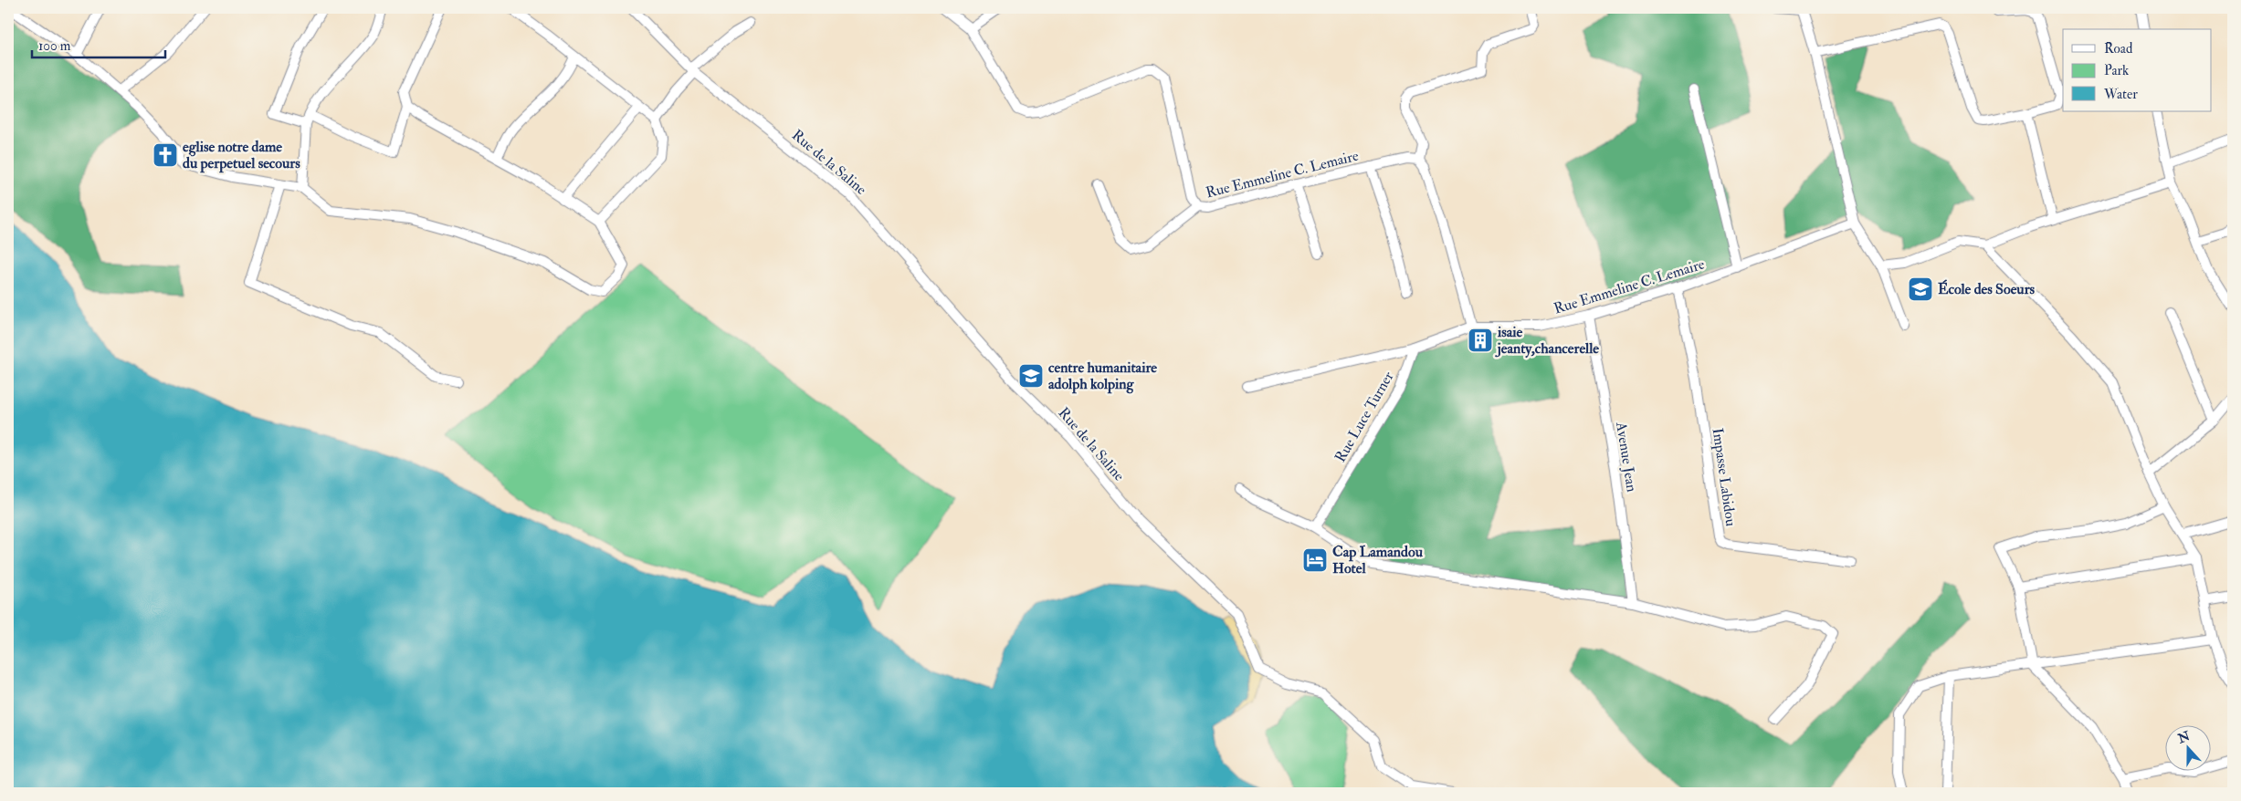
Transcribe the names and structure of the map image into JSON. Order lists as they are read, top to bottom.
{
  "streets": {
    "street": [
      "Rue de la Saline",
      "Rue Emmeline C. Lemaire",
      "Rue Luce Turner",
      "Avenue Jean",
      "Impasse Labidou"
    ]
  },
  "crossings": [
    ["Rue Emmeline C. Lemaire", "Avenue Jean"],
    ["Rue Emmeline C. Lemaire", "Impasse Labidou"]
  ],
  "places": {
    "church": ["eglise notre dame du perpetuel secours"],
    "school or university": ["École des Soeurs", "centre humanitaire adolph kolping"],
    "building": ["isaie jeanty,chancerelle"],
    "hotel": ["Cap Lamandou Hotel"]
  },
  "legend": ["Road", "Park", "Water"],
  "scale_bar": "100 m",
  "north": "top"
}
